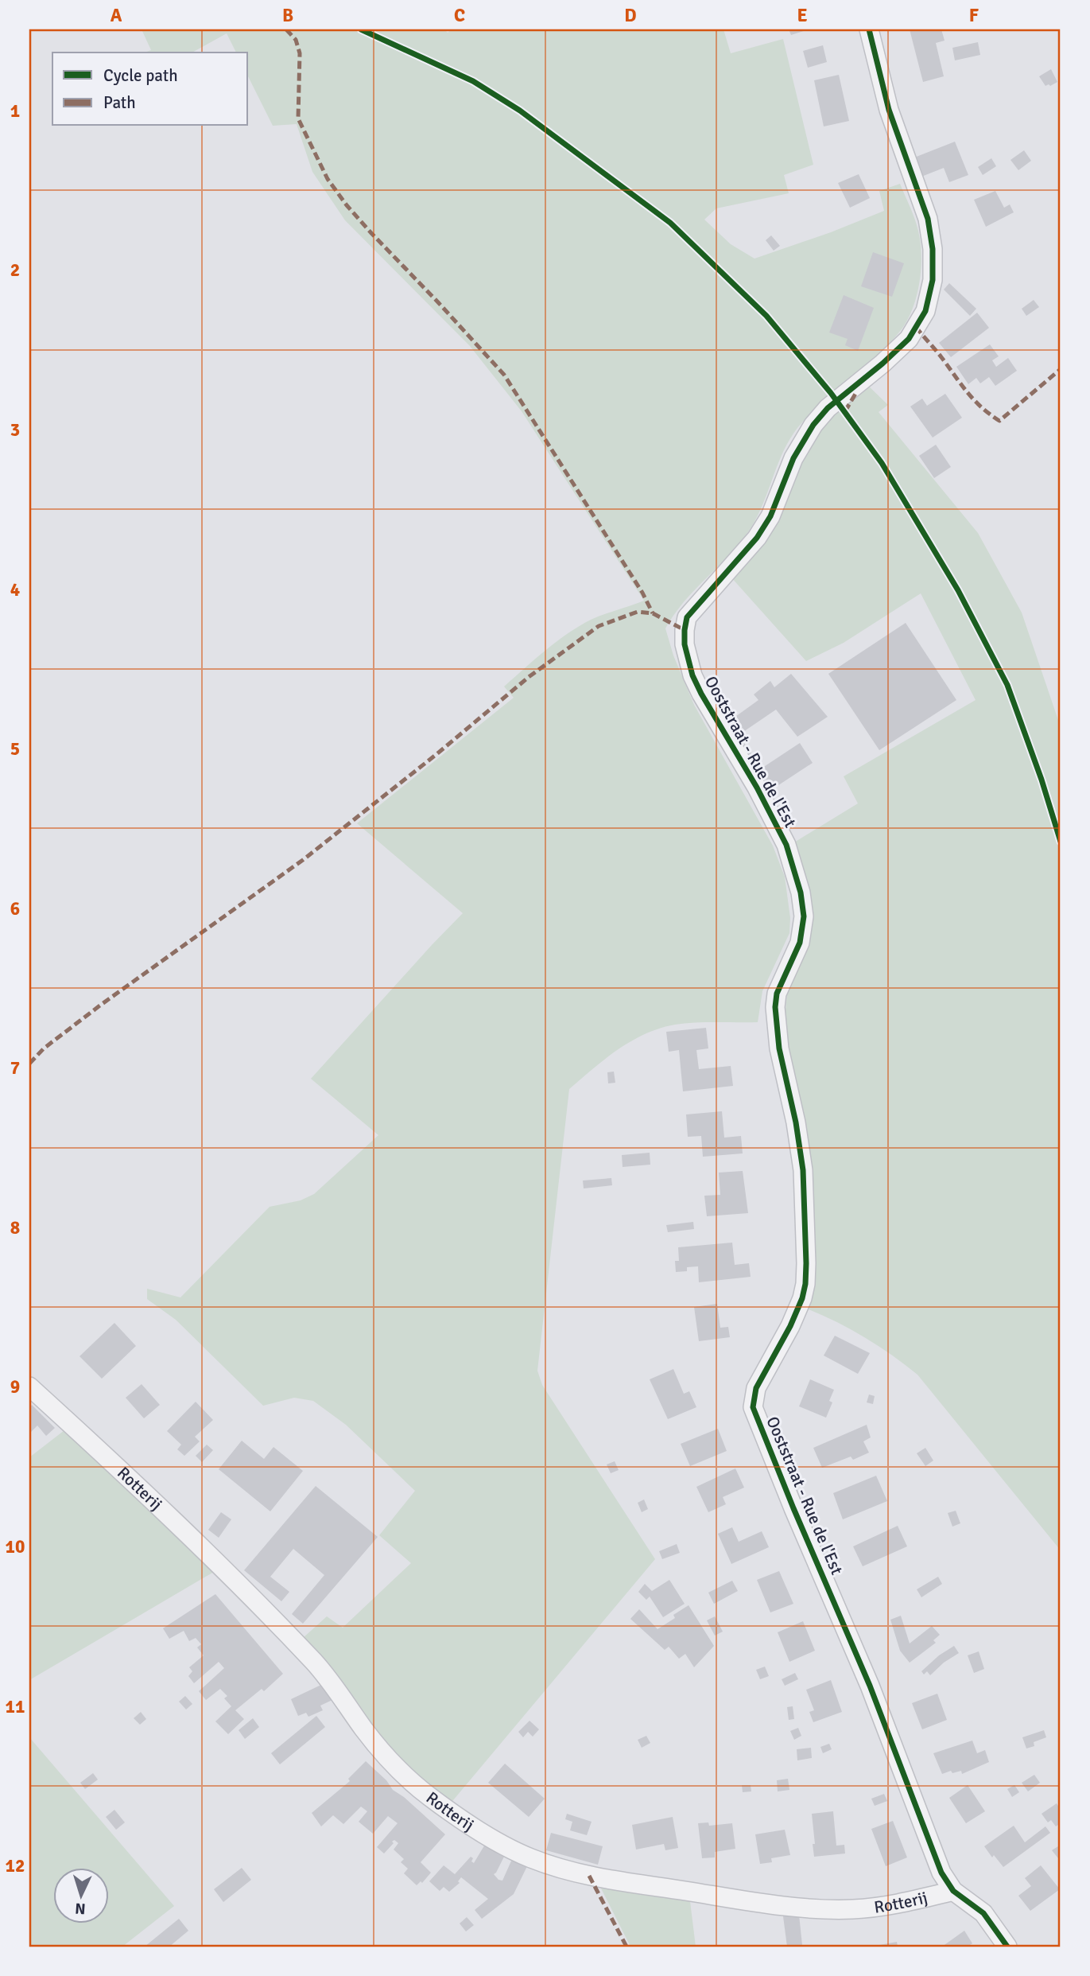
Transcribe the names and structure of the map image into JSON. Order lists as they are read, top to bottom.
{
  "streets": {
    "street": ["Ooststraat - Rue de l'Est", "Rotterij"]
  },
  "crossings": [
    ["Ooststraat - Rue de l'Est", "Rotterij"]
  ],
  "legend": ["Cycle path", "Path"],
  "north": "bottom",
  "grid": {
    "columns": [
      "A",
      "B",
      "C",
      "D",
      "E",
      "F"
    ],
    "rows": [
      "1",
      "2",
      "3",
      "4",
      "5",
      "6",
      "7",
      "8",
      "9",
      "10",
      "11",
      "12"
    ]
  }
}
